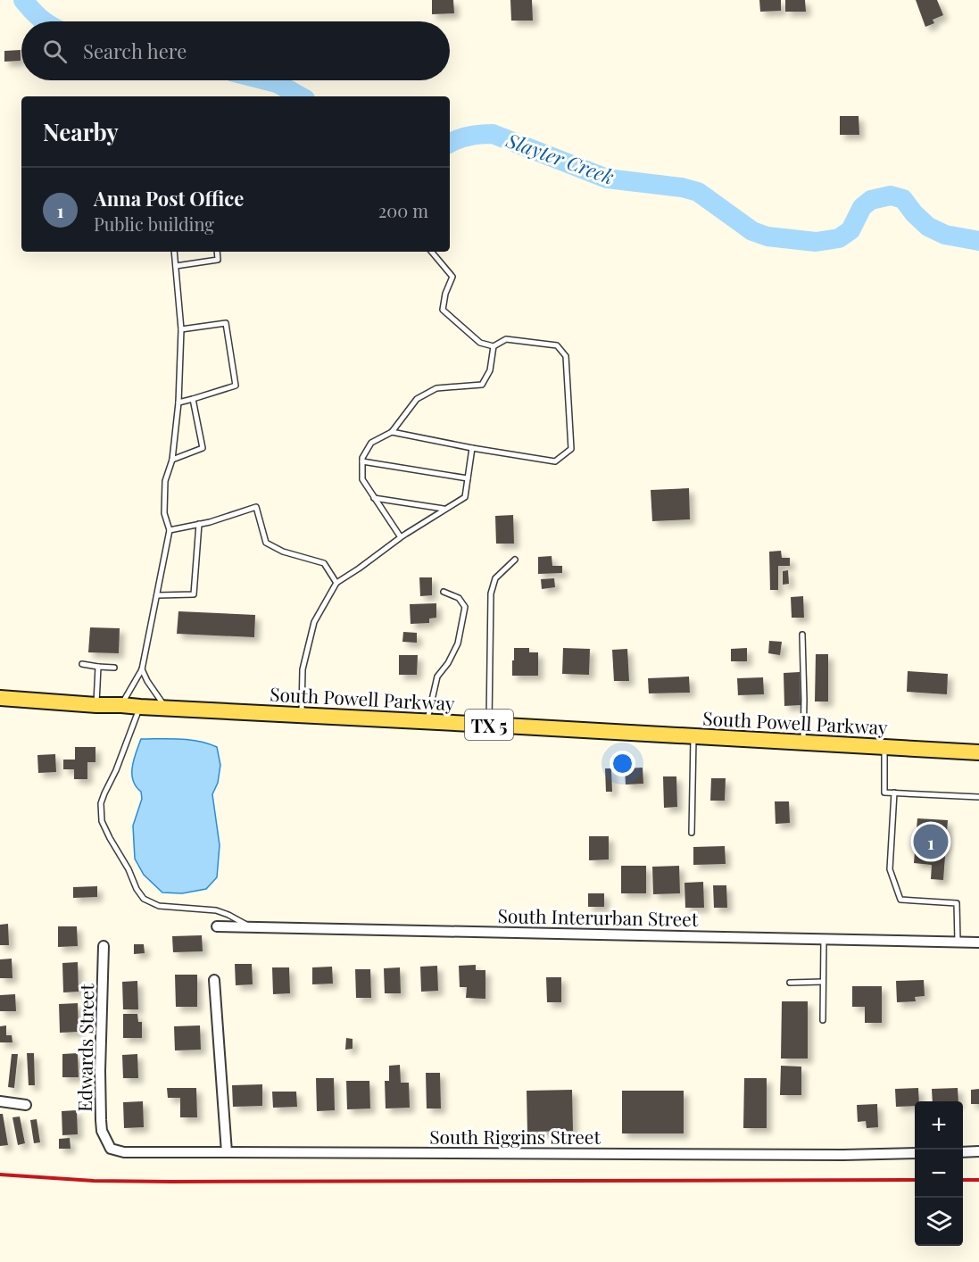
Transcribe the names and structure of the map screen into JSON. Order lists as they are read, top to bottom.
{
  "streets": {
    "main road": ["South Powell Parkway", "TX 5"],
    "street": ["South Interurban Street", "Edwards Street", "South Riggins Street"]
  },
  "crossings": [
    ["Edwards Street", "South Riggins Street"]
  ],
  "water": ["Slayter Creek"],
  "page": {
    "search": "Search here",
    "heading": "Nearby",
    "list": [
      {
        "mark": "1",
        "name": "Anna Post Office",
        "note": "Public building",
        "value": "200 m"
      }
    ],
    "pins": "1",
    "map_buttons": ["+", "−"]
  }
}
